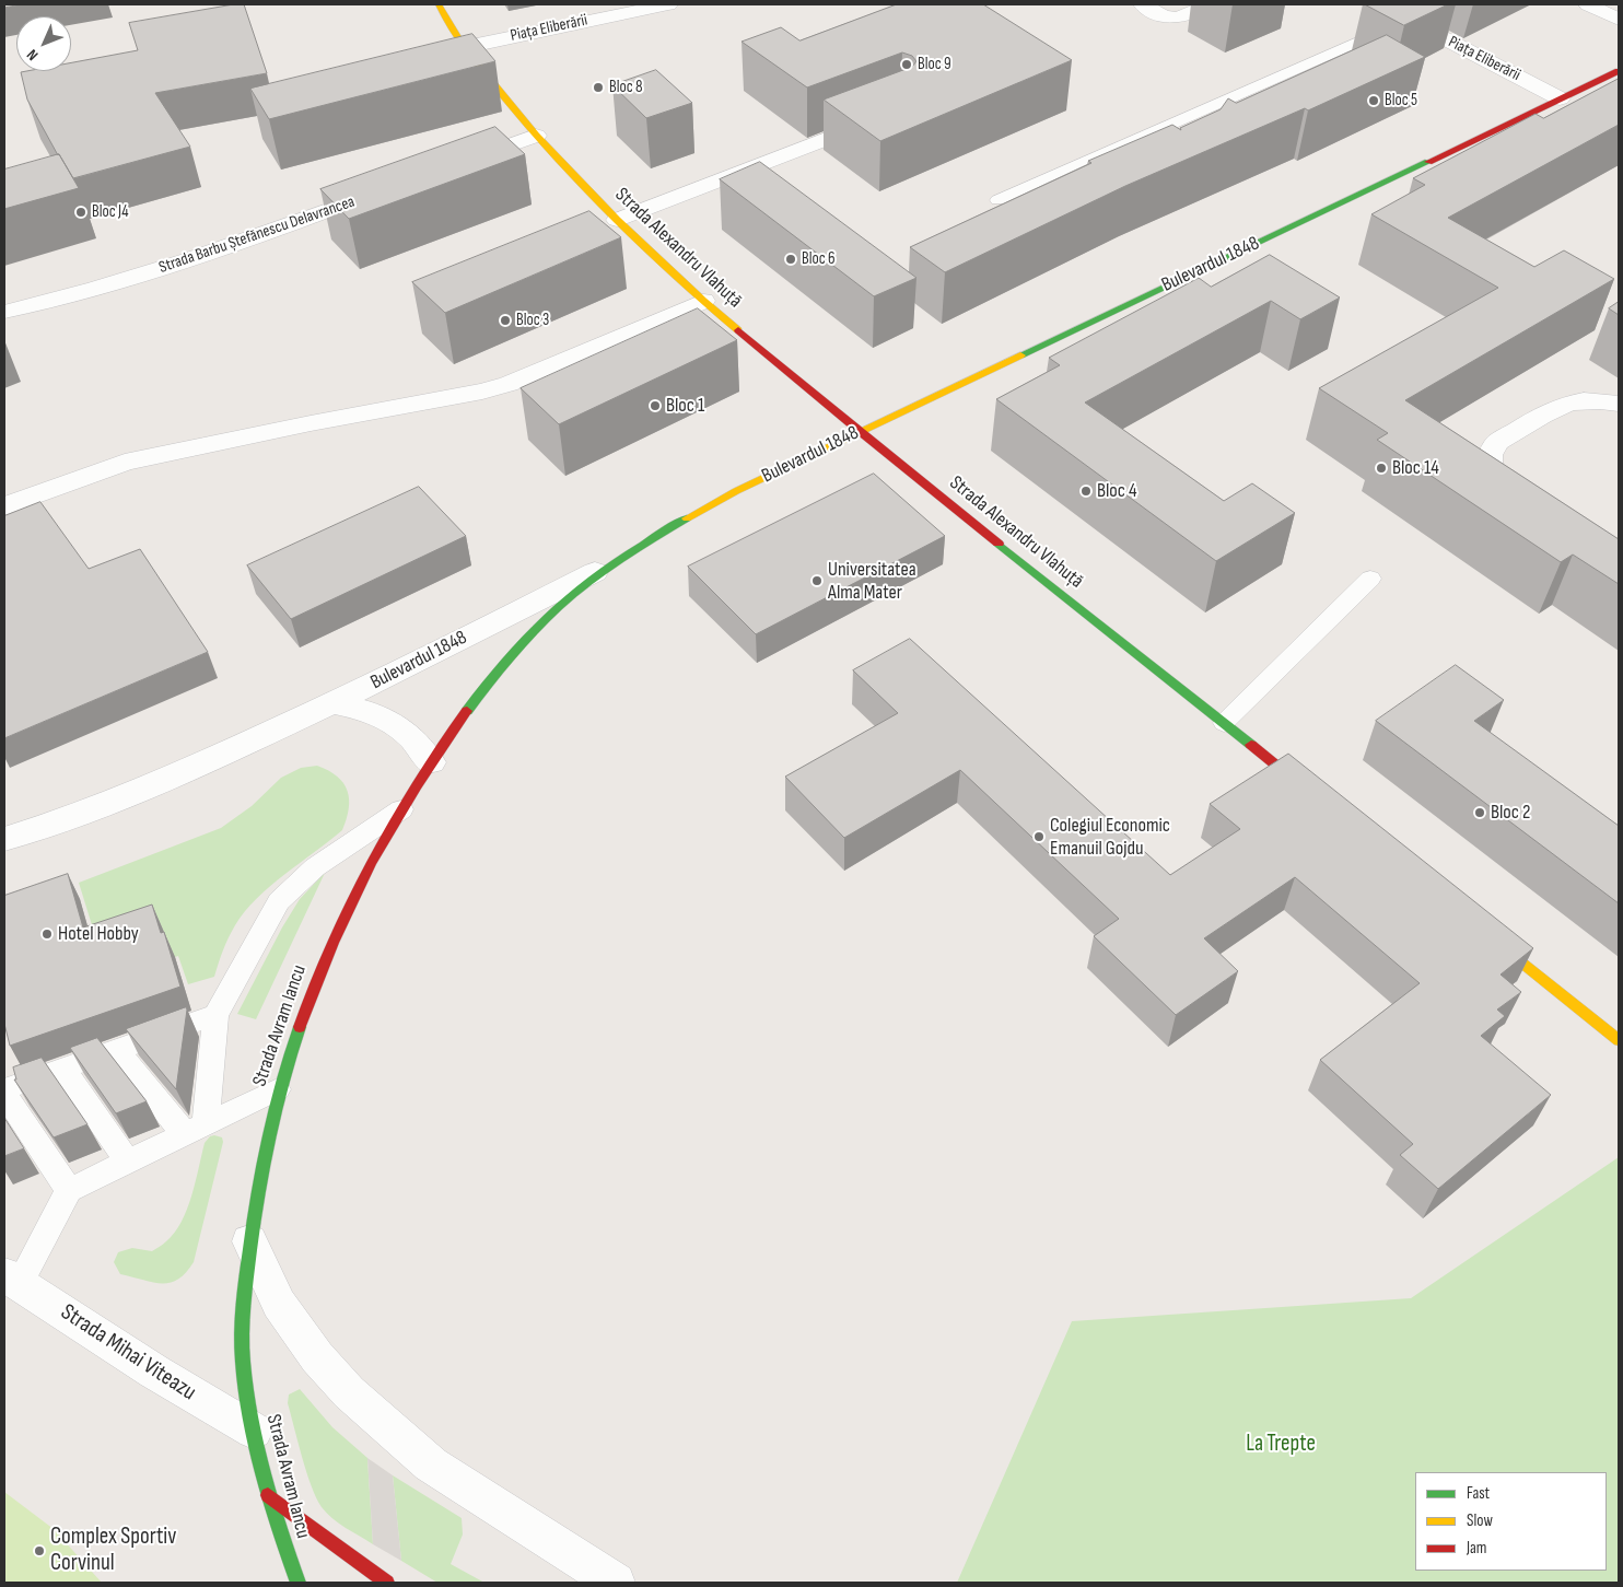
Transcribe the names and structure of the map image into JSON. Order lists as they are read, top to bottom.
{
  "streets": {
    "street": [
      "Piața Eliberării",
      "Strada Barbu Ștefănescu Delavrancea",
      "Strada Alexandru Vlahuță",
      "Bulevardul 1848",
      "Strada Avram Iancu",
      "Strada Mihai Viteazu"
    ]
  },
  "crossings": [
    ["Piața Eliberării", "Strada Alexandru Vlahuță"],
    ["Piața Eliberării", "Bulevardul 1848"],
    ["Strada Alexandru Vlahuță", "Bulevardul 1848"],
    ["Bulevardul 1848", "Strada Avram Iancu"],
    ["Strada Avram Iancu", "Strada Mihai Viteazu"]
  ],
  "parks": ["La Trepte"],
  "places": [
    "Bloc 9",
    "Bloc 8",
    "Bloc 5",
    "Bloc J4",
    "Bloc 6",
    "Bloc 3",
    "Bloc 1",
    "Bloc 14",
    "Bloc 4",
    "Universitatea Alma Mater",
    "Bloc 2",
    "Colegiul Economic Emanuil Gojdu",
    "Hotel Hobby",
    "Complex Sportiv Corvinul"
  ],
  "legend": ["Fast", "Slow", "Jam"],
  "north": "bottom left"
}
